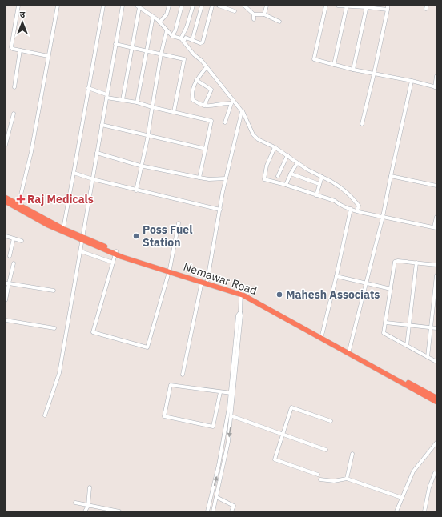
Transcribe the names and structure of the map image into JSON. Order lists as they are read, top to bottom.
{
  "streets": {
    "highway": ["Nemawar Road"]
  },
  "places": {
    "health": ["Raj Medicals"],
    "other": ["Poss Fuel Station", "Mahesh Associats"]
  },
  "north": "top"
}
